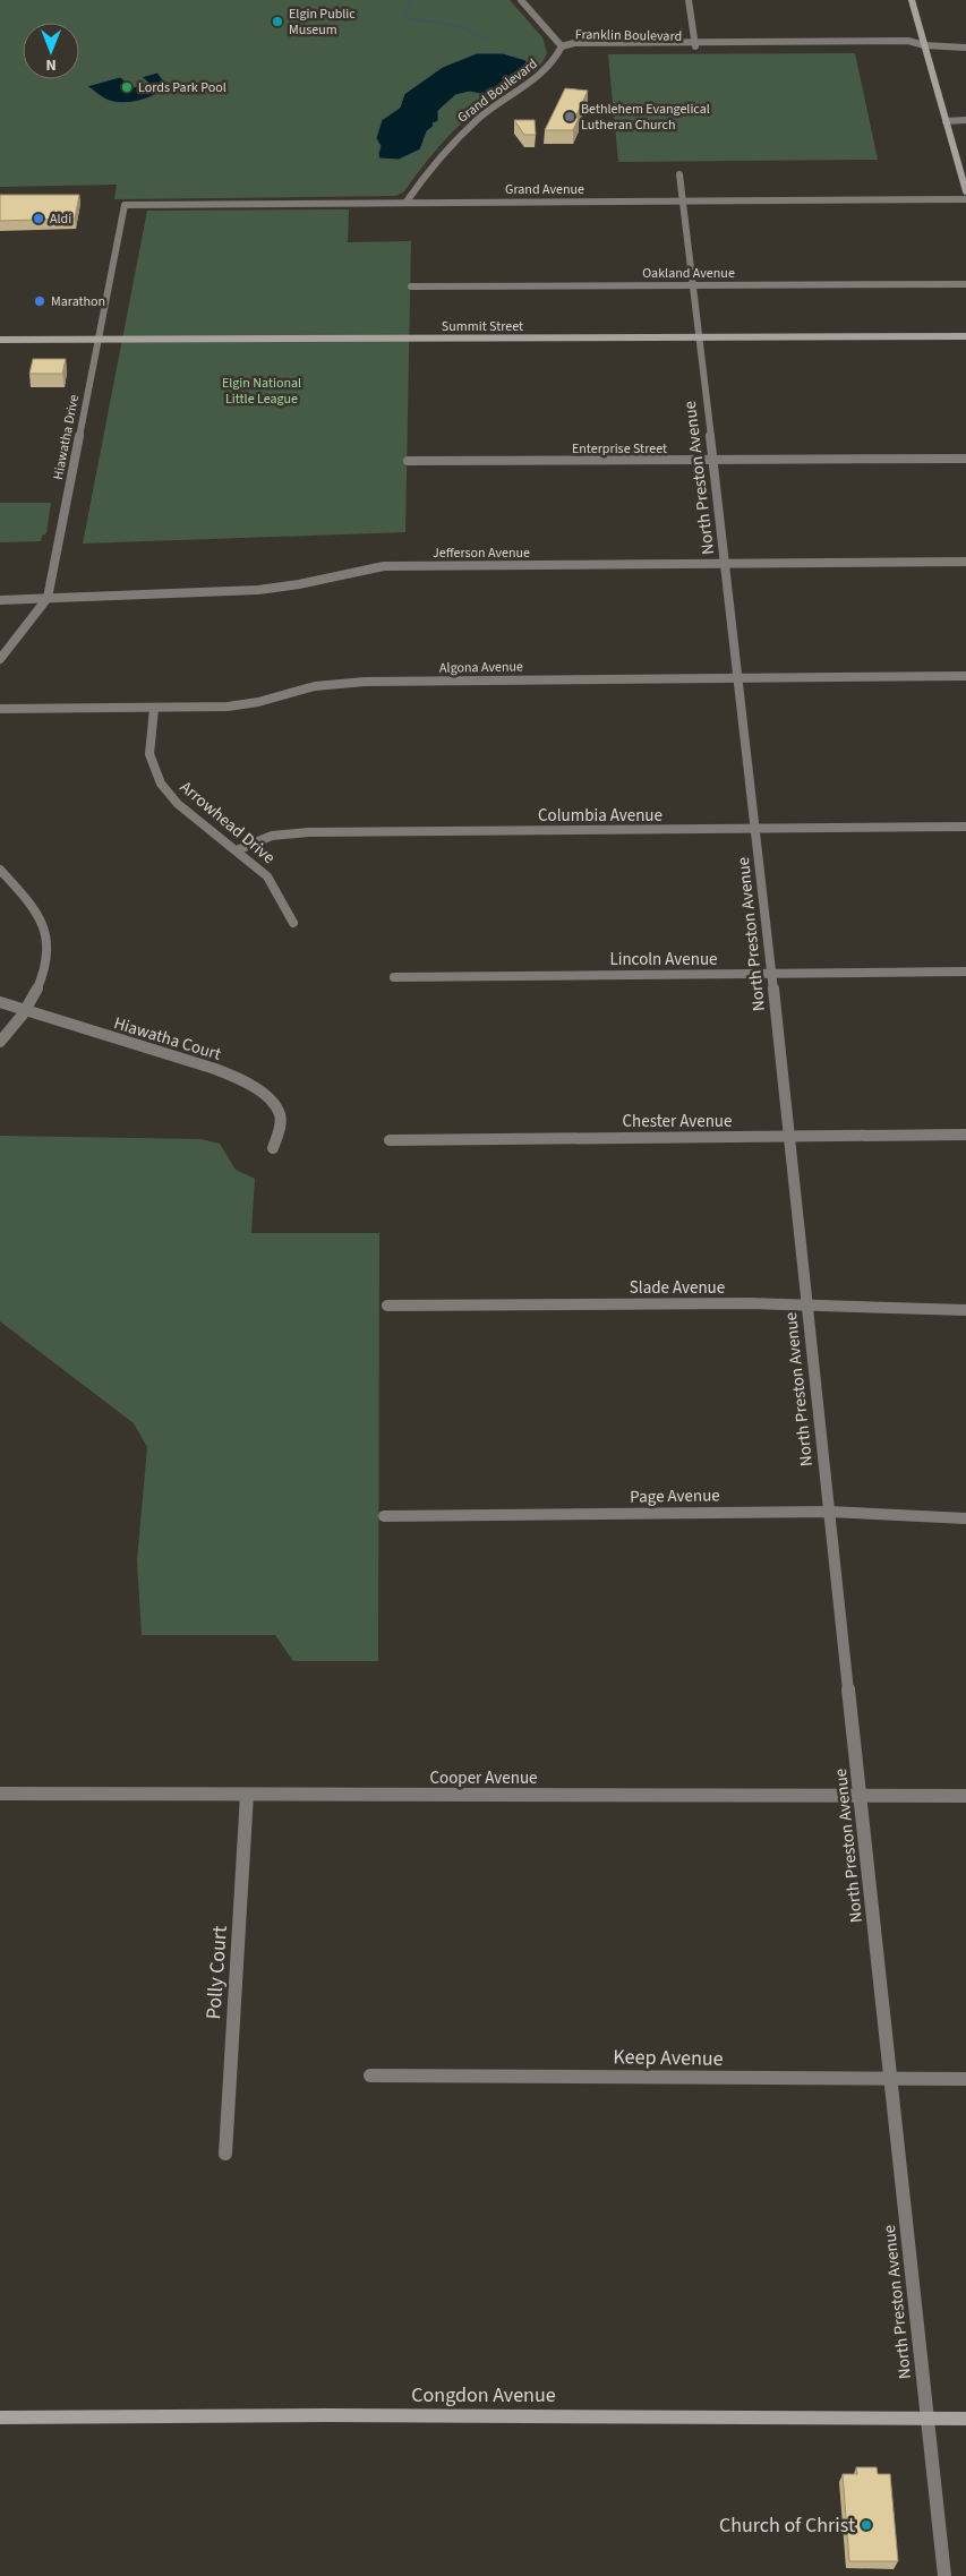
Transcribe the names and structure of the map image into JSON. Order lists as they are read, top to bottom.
{
  "streets": {
    "main road": ["Summit Street", "Congdon Avenue"],
    "street": [
      "Franklin Boulevard",
      "Grand Boulevard",
      "Grand Avenue",
      "Oakland Avenue",
      "Hiawatha Drive",
      "Enterprise Street",
      "North Preston Avenue",
      "Jefferson Avenue",
      "Algona Avenue",
      "Columbia Avenue",
      "Arrowhead Drive",
      "Lincoln Avenue",
      "Hiawatha Court",
      "Chester Avenue",
      "Slade Avenue",
      "Page Avenue",
      "Cooper Avenue",
      "Polly Court",
      "Keep Avenue"
    ]
  },
  "crossings": [
    ["Franklin Boulevard", "Grand Boulevard"],
    ["Grand Boulevard", "Grand Avenue"],
    ["Grand Avenue", "Hiawatha Drive"],
    ["Grand Avenue", "North Preston Avenue"],
    ["Oakland Avenue", "North Preston Avenue"],
    ["Summit Street", "Hiawatha Drive"],
    ["Summit Street", "North Preston Avenue"],
    ["Hiawatha Drive", "Jefferson Avenue"],
    ["Enterprise Street", "North Preston Avenue"],
    ["North Preston Avenue", "Jefferson Avenue"],
    ["North Preston Avenue", "Algona Avenue"],
    ["North Preston Avenue", "Columbia Avenue"],
    ["North Preston Avenue", "Lincoln Avenue"],
    ["North Preston Avenue", "Chester Avenue"],
    ["North Preston Avenue", "Slade Avenue"],
    ["North Preston Avenue", "Page Avenue"],
    ["North Preston Avenue", "Cooper Avenue"],
    ["North Preston Avenue", "Keep Avenue"],
    ["North Preston Avenue", "Congdon Avenue"],
    ["Algona Avenue", "Arrowhead Drive"],
    ["Columbia Avenue", "Arrowhead Drive"],
    ["Cooper Avenue", "Polly Court"]
  ],
  "parks": ["Elgin National Little League"],
  "places": [
    "Elgin Public Museum",
    "Lords Park Pool",
    "Bethlehem Evangelical Lutheran Church",
    "Aldi",
    "Marathon",
    "Church of Christ"
  ],
  "north": "bottom"
}
